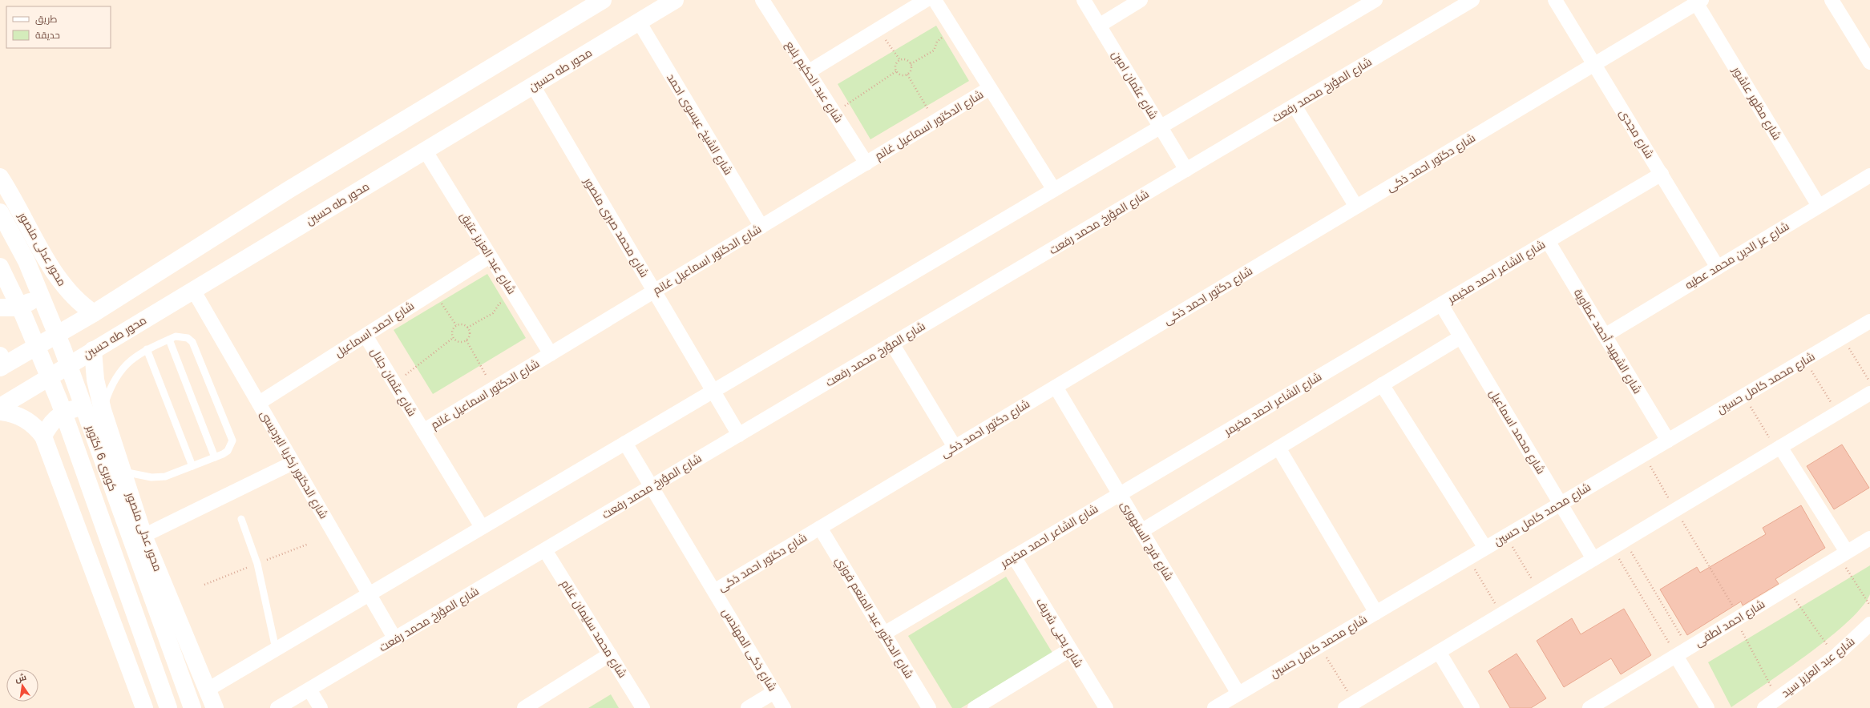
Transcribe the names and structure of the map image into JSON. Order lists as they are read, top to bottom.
{
  "streets": {
    "main road": ["محور طه حسين", "محور عدلى منصور", "كوبرى 6 اكتوبر"],
    "street": [
      "شارع عبد الحكيم بلبع",
      "شارع عثمان امين",
      "شارع المؤرخ محمد رفعت",
      "شارع مظهر عاشور",
      "شارع الشيخ عيسوى احمد",
      "شارع الدكتور اسماعيل غانم",
      "شارع مجدى",
      "شارع دكتور احمد ذكى",
      "شارع محمد صبرى منصور",
      "شارع عبد العزيز عتيق",
      "شارع عز الدين محمد عطيه",
      "شارع الشاعر احمد مخيمر",
      "شارع احمد اسماعيل",
      "شارع الشهيد أحمد عطاوية",
      "شارع عثمان جلال",
      "شارع محمد كامل حسين",
      "شارع محمد اسماعيل",
      "شارع الدكتور زكريا البرديسى",
      "شارع فرج السنهورى",
      "شارع الدكتور عبد المنعم فوزي",
      "شارع احمد لطفى",
      "شارع محمد سليمان غنام",
      "شارع يحيى شريف",
      "شارع ذكى المهندس",
      "شارع عبد العزيز سيد"
    ]
  },
  "crossings": [
    ["محور طه حسين", "شارع الشيخ عيسوى احمد"],
    ["محور طه حسين", "شارع محمد صبرى منصور"],
    ["محور طه حسين", "محور عدلى منصور"],
    ["محور طه حسين", "شارع عبد العزيز عتيق"],
    ["محور طه حسين", "شارع الدكتور زكريا البرديسى"],
    ["شارع عبد الحكيم بلبع", "شارع الدكتور اسماعيل غانم"],
    ["شارع عثمان امين", "شارع المؤرخ محمد رفعت"],
    ["شارع المؤرخ محمد رفعت", "شارع محمد صبرى منصور"],
    ["شارع المؤرخ محمد رفعت", "شارع الدكتور زكريا البرديسى"],
    ["شارع المؤرخ محمد رفعت", "شارع محمد سليمان غنام"],
    ["شارع المؤرخ محمد رفعت", "شارع ذكى المهندس"],
    ["شارع مظهر عاشور", "شارع دكتور احمد ذكى"],
    ["شارع مظهر عاشور", "شارع عز الدين محمد عطيه"],
    ["شارع الشيخ عيسوى احمد", "شارع الدكتور اسماعيل غانم"],
    ["شارع الدكتور اسماعيل غانم", "شارع محمد صبرى منصور"],
    ["شارع الدكتور اسماعيل غانم", "شارع عبد العزيز عتيق"],
    ["شارع الدكتور اسماعيل غانم", "شارع عثمان جلال"],
    ["شارع مجدى", "شارع دكتور احمد ذكى"],
    ["شارع مجدى", "شارع عز الدين محمد عطيه"],
    ["شارع مجدى", "شارع الشاعر احمد مخيمر"],
    ["شارع دكتور احمد ذكى", "شارع فرج السنهورى"],
    ["شارع دكتور احمد ذكى", "شارع الدكتور عبد المنعم فوزي"],
    ["شارع دكتور احمد ذكى", "شارع ذكى المهندس"],
    ["شارع عبد العزيز عتيق", "شارع احمد اسماعيل"],
    ["شارع عز الدين محمد عطيه", "شارع الشهيد أحمد عطاوية"],
    ["شارع الشاعر احمد مخيمر", "شارع الشهيد أحمد عطاوية"],
    ["شارع الشاعر احمد مخيمر", "شارع محمد اسماعيل"],
    ["شارع الشاعر احمد مخيمر", "شارع فرج السنهورى"],
    ["شارع الشاعر احمد مخيمر", "شارع الدكتور عبد المنعم فوزي"],
    ["شارع الشاعر احمد مخيمر", "شارع يحيى شريف"],
    ["شارع احمد اسماعيل", "شارع عثمان جلال"],
    ["شارع احمد اسماعيل", "شارع الدكتور زكريا البرديسى"],
    ["شارع الشهيد أحمد عطاوية", "شارع محمد كامل حسين"],
    ["شارع محمد كامل حسين", "شارع محمد اسماعيل"],
    ["شارع محمد كامل حسين", "شارع فرج السنهورى"]
  ],
  "legend": ["طريق", "حديقة"],
  "north": "top"
}
